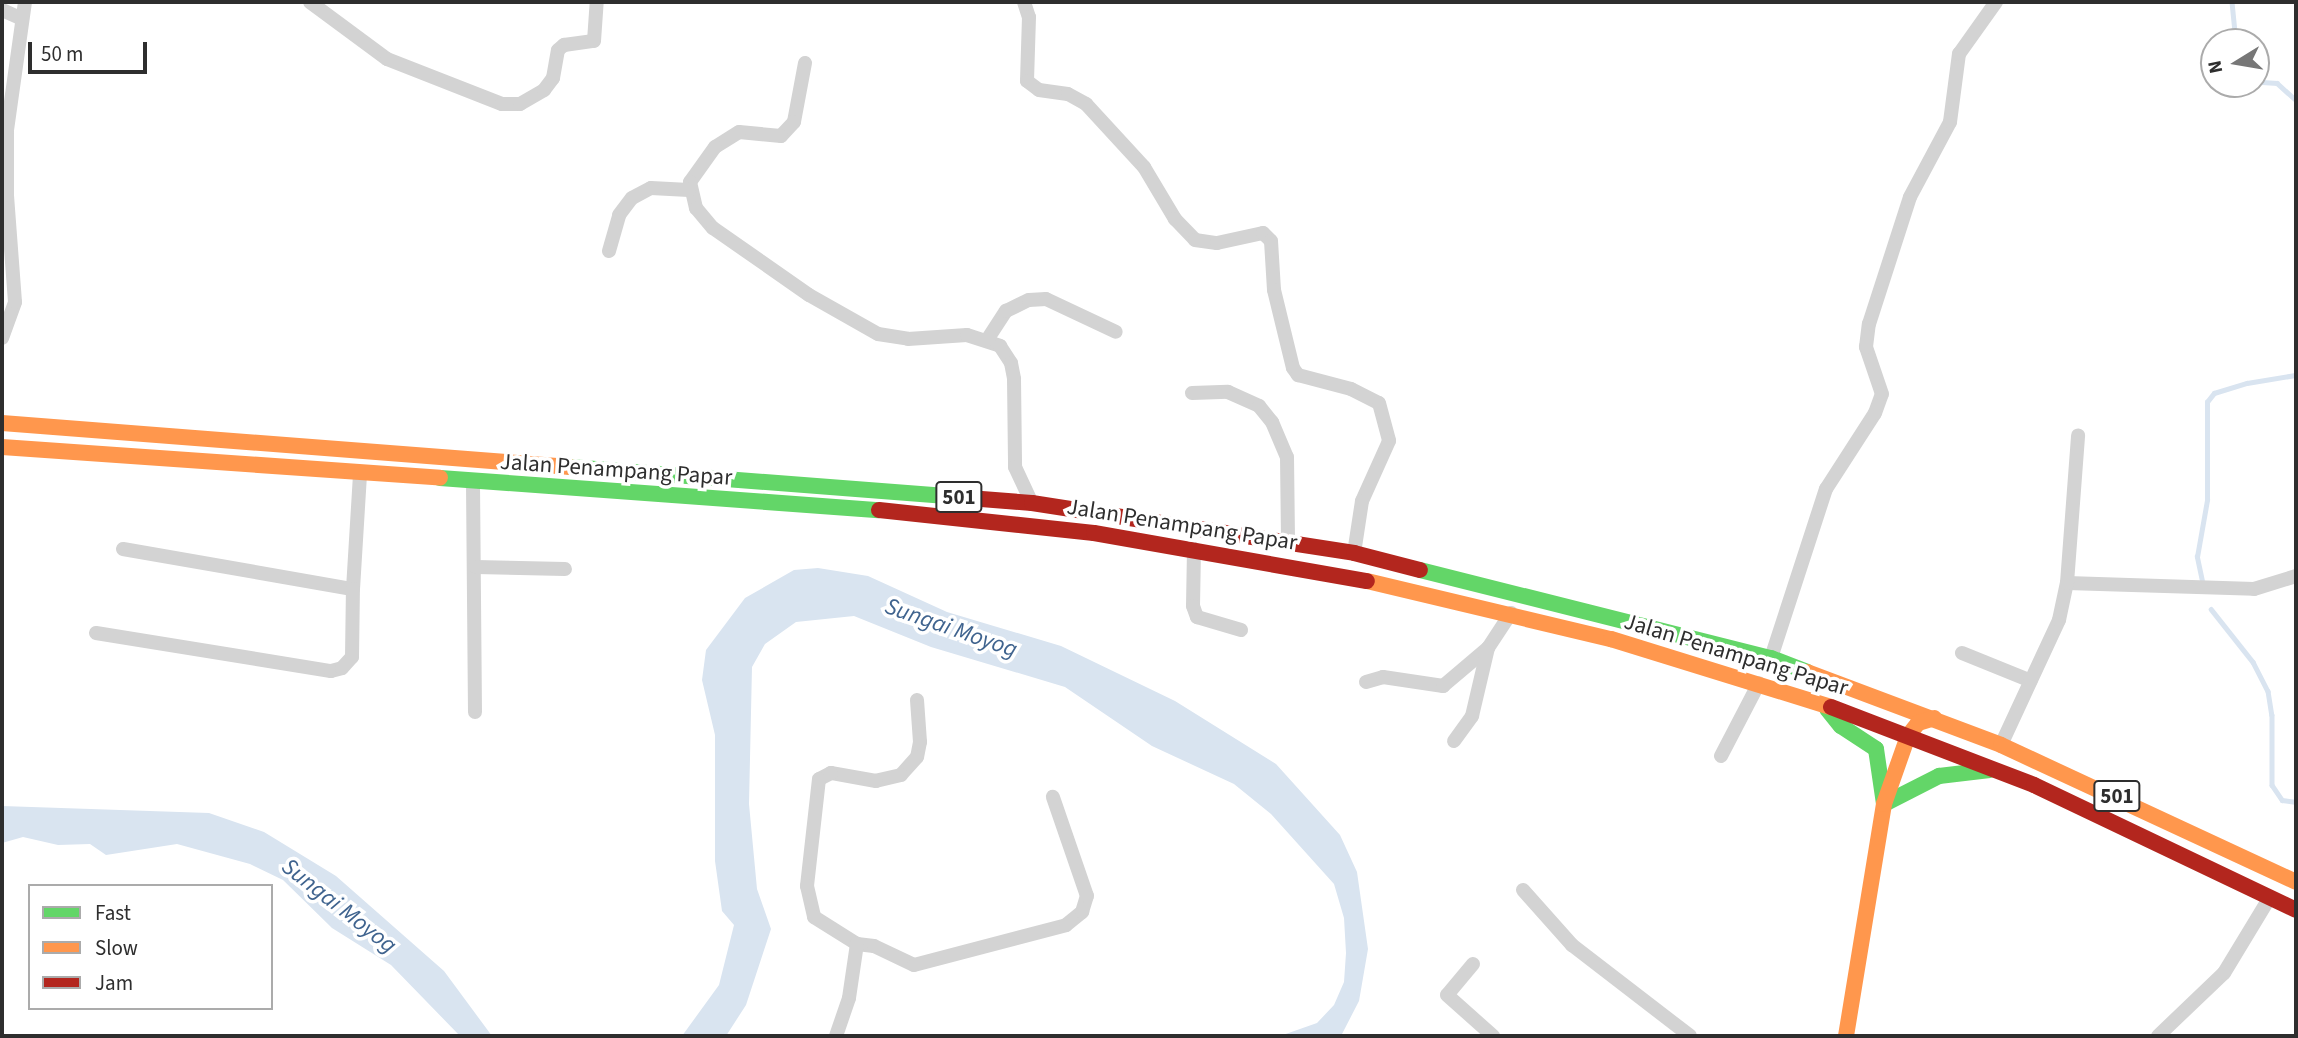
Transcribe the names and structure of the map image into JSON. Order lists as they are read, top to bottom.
{
  "streets": {
    "main road": ["Jalan Penampang Papar", "501"]
  },
  "water": ["Sungai Moyog"],
  "legend": ["Fast", "Slow", "Jam"],
  "scale_bar": "50 m",
  "north": "left"
}
